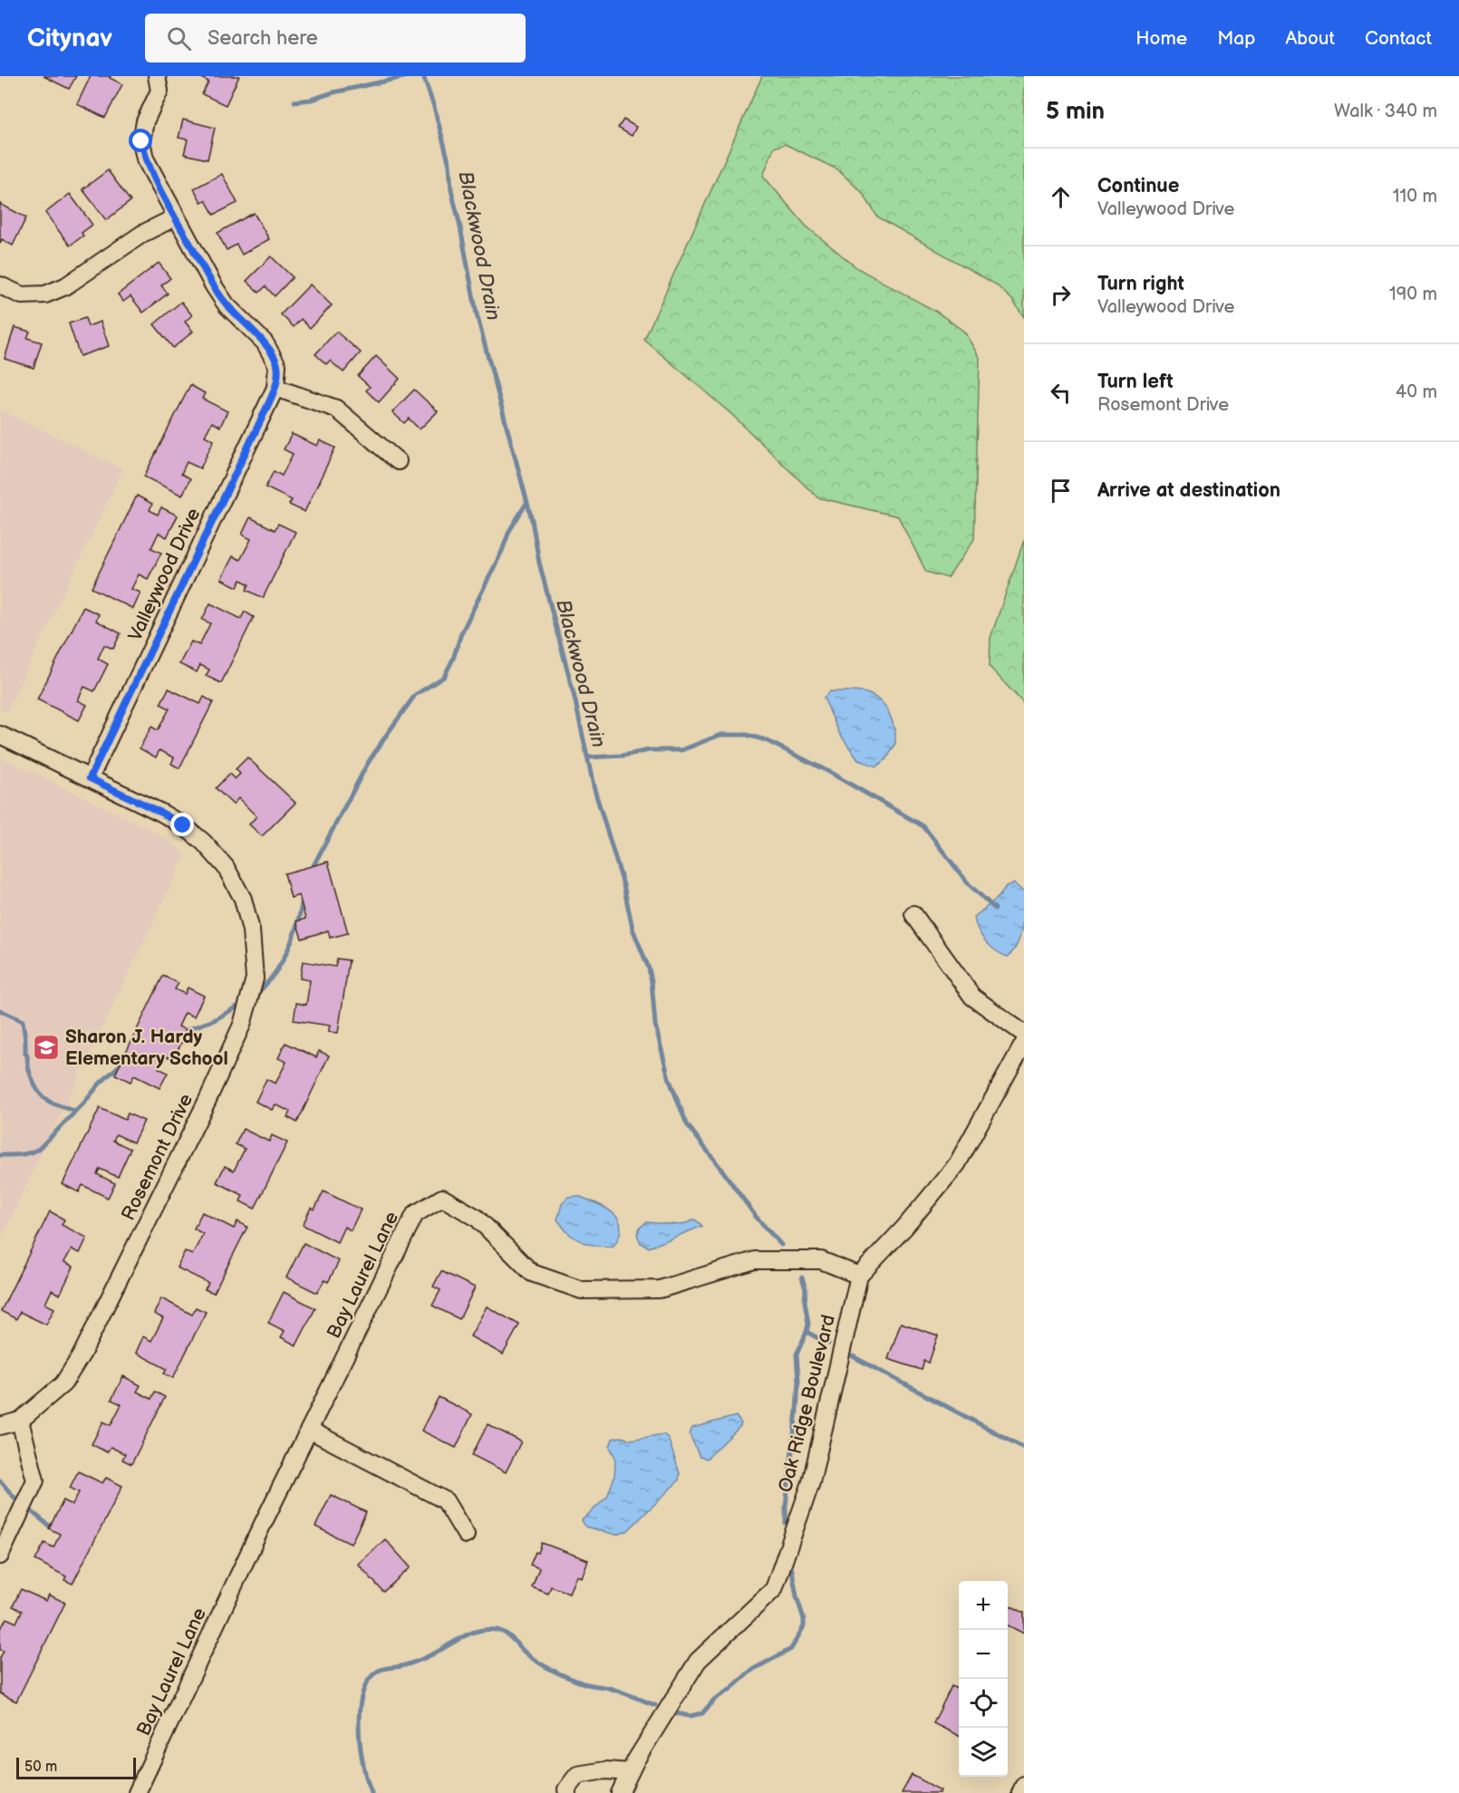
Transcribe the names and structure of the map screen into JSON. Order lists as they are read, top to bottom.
{
  "streets": {
    "street": [
      "Valleywood Drive",
      "Rosemont Drive",
      "Bay Laurel Lane",
      "Oak Ridge Boulevard"
    ]
  },
  "crossings": [
    ["Valleywood Drive", "Rosemont Drive"],
    ["Bay Laurel Lane", "Oak Ridge Boulevard"]
  ],
  "water": ["Blackwood Drain"],
  "places": {
    "school or university": ["Sharon J. Hardy Elementary School"]
  },
  "scale_bar": "50 m",
  "page": {
    "header": "Citynav",
    "search": "Search here",
    "nav": [
      "Home",
      "Map",
      "About",
      "Contact"
    ],
    "heading": ["5 min", "Walk · 340 m"],
    "list": [
      ["Continue", "Valleywood Drive", "110 m"],
      ["Turn right", "Valleywood Drive", "190 m"],
      ["Turn left", "Rosemont Drive", "40 m"],
      "Arrive at destination"
    ],
    "map_buttons": ["+", "−"],
    "scale": "50 m"
  }
}
